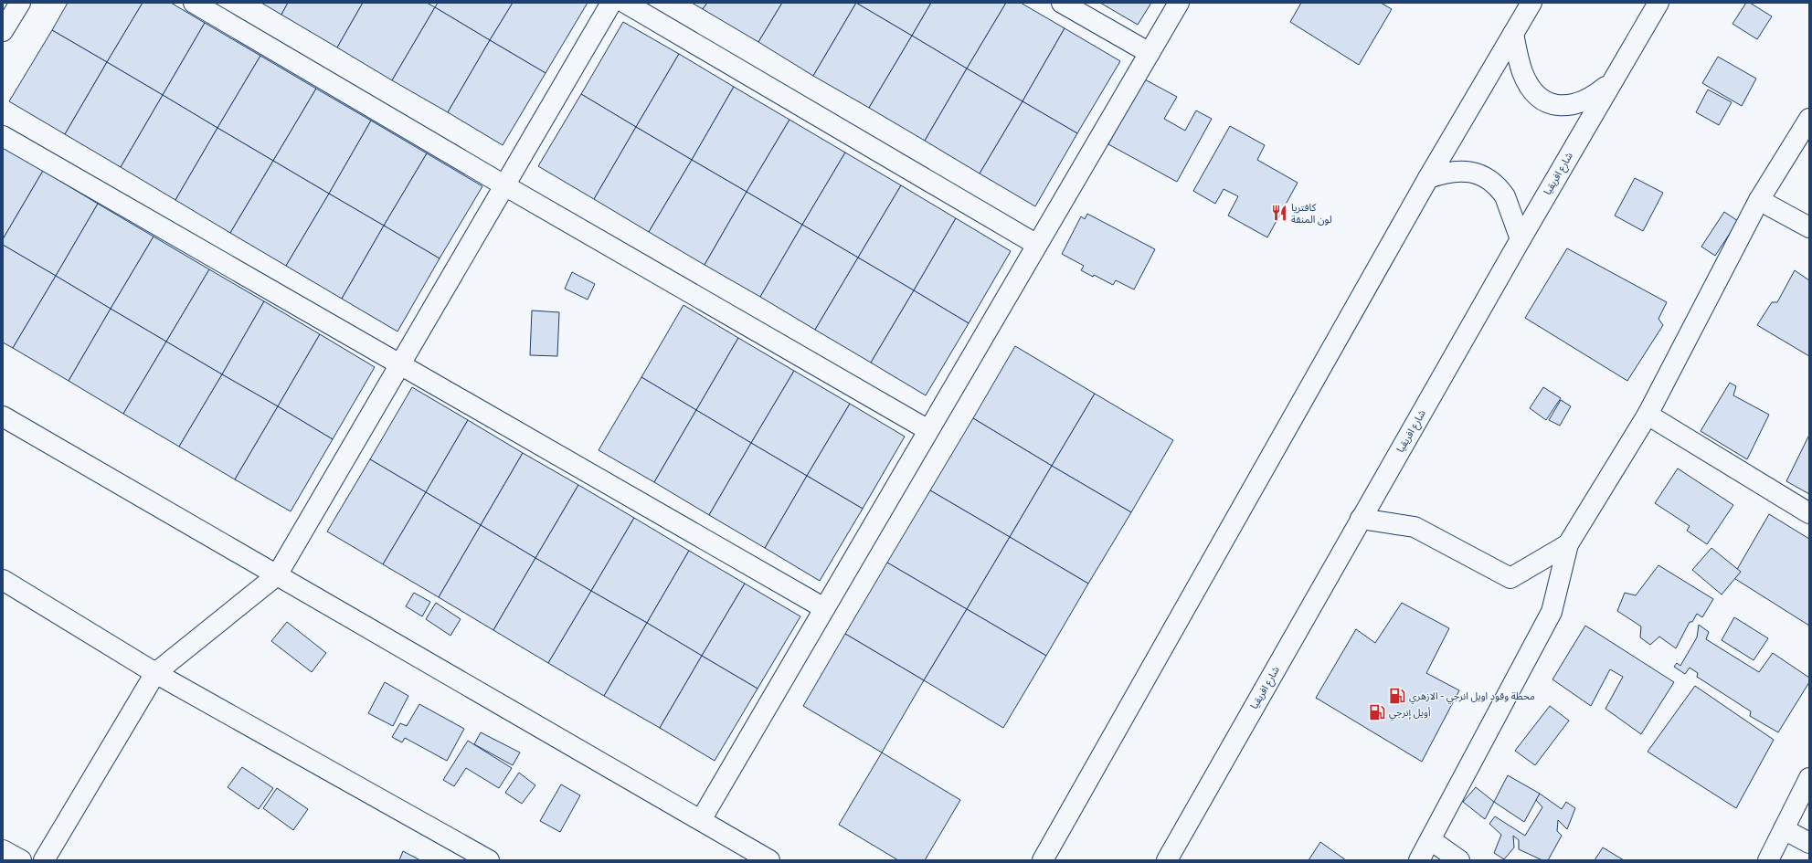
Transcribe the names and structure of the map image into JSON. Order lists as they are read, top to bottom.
{
  "streets": {
    "street": ["شارع افريقيا"]
  },
  "places": {
    "restaurant": ["كافتريا لون المنقة"],
    "fuel station": ["محطة وقود اويل انرجي - الازهري", "أويل إنرجي"]
  }
}
